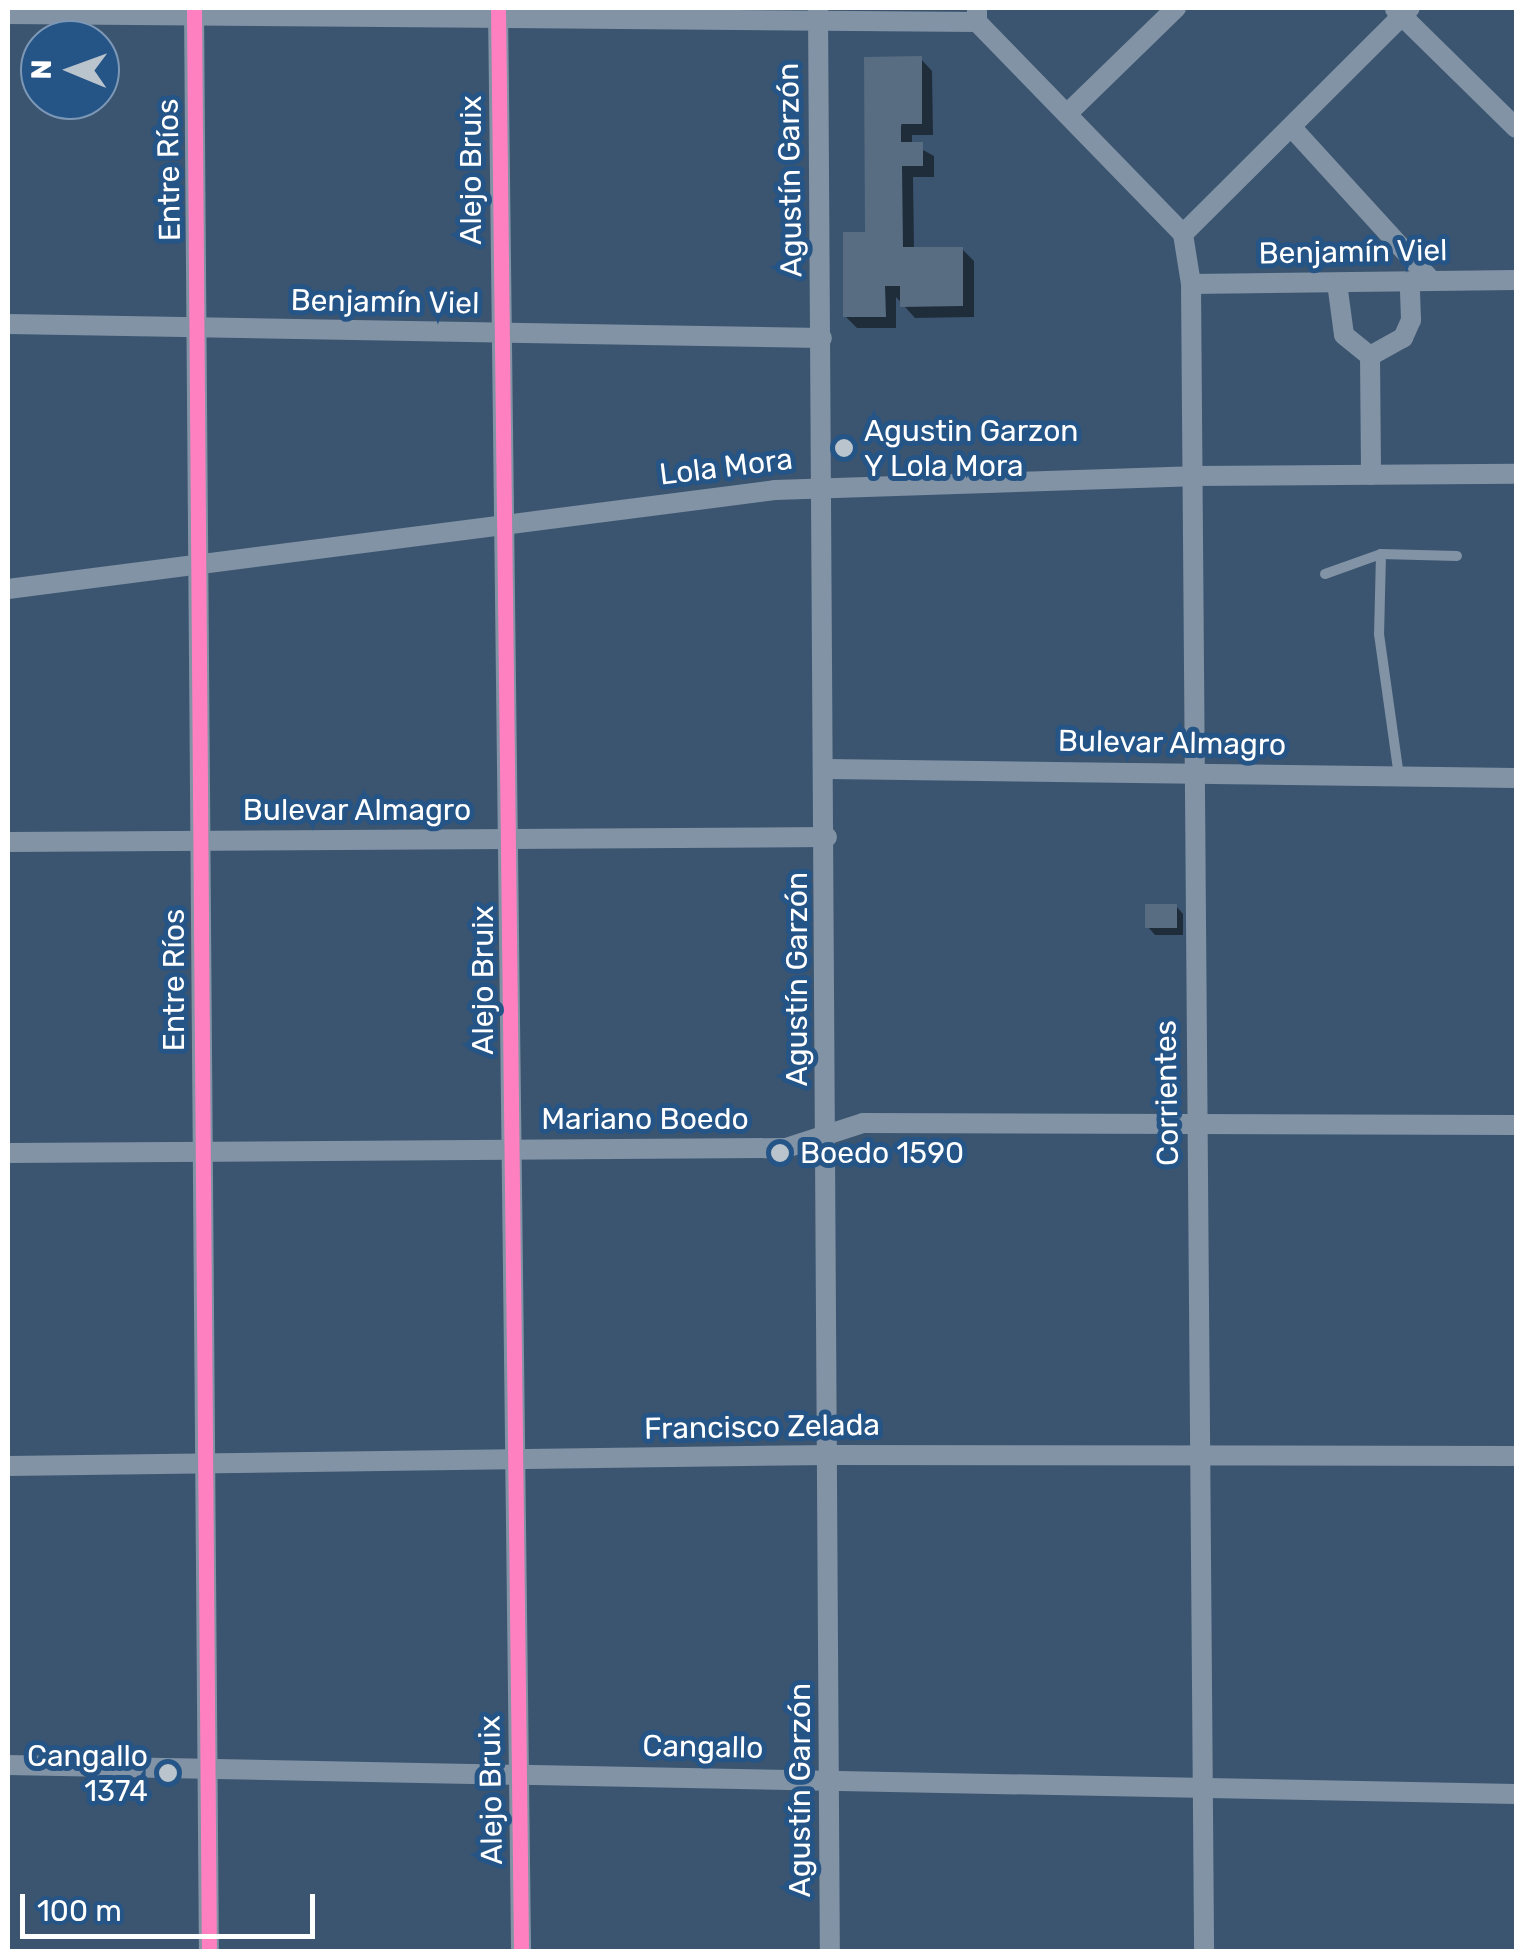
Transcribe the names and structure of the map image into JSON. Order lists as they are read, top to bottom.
{
  "streets": {
    "street": [
      "Entre Ríos",
      "Alejo Bruix",
      "Agustín Garzón",
      "Benjamín Viel",
      "Lola Mora",
      "Bulevar Almagro",
      "Corrientes",
      "Mariano Boedo",
      "Francisco Zelada",
      "Cangallo"
    ]
  },
  "crossings": [
    ["Entre Ríos", "Benjamín Viel"],
    ["Entre Ríos", "Lola Mora"],
    ["Entre Ríos", "Bulevar Almagro"],
    ["Entre Ríos", "Mariano Boedo"],
    ["Entre Ríos", "Francisco Zelada"],
    ["Entre Ríos", "Cangallo"],
    ["Alejo Bruix", "Benjamín Viel"],
    ["Alejo Bruix", "Lola Mora"],
    ["Alejo Bruix", "Bulevar Almagro"],
    ["Alejo Bruix", "Mariano Boedo"],
    ["Alejo Bruix", "Francisco Zelada"],
    ["Alejo Bruix", "Cangallo"],
    ["Agustín Garzón", "Benjamín Viel"],
    ["Agustín Garzón", "Lola Mora"],
    ["Agustín Garzón", "Bulevar Almagro"],
    ["Agustín Garzón", "Mariano Boedo"],
    ["Agustín Garzón", "Francisco Zelada"],
    ["Agustín Garzón", "Cangallo"],
    ["Benjamín Viel", "Corrientes"],
    ["Lola Mora", "Corrientes"],
    ["Bulevar Almagro", "Corrientes"],
    ["Corrientes", "Mariano Boedo"],
    ["Corrientes", "Francisco Zelada"],
    ["Corrientes", "Cangallo"]
  ],
  "places": ["Agustin Garzon Y Lola Mora", "Boedo 1590", "Cangallo 1374"],
  "scale_bar": "100 m",
  "north": "left"
}
